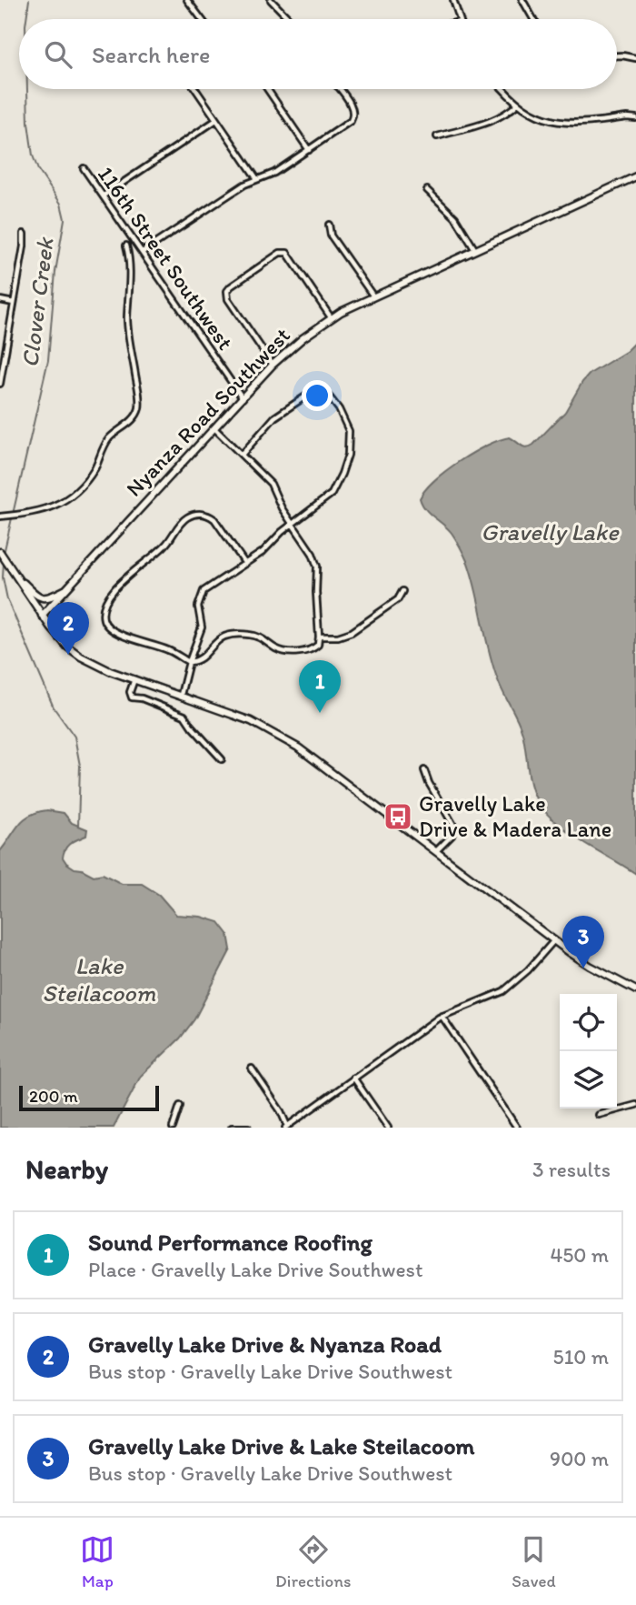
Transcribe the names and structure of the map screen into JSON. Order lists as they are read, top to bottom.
{
  "streets": {
    "main road": ["Nyanza Road Southwest"],
    "street": ["116th Street Southwest"]
  },
  "crossings": [
    ["116th Street Southwest", "Nyanza Road Southwest"]
  ],
  "water": ["Clover Creek", "Gravelly Lake", "Lake Steilacoom"],
  "places": {
    "bus stop": ["Gravelly Lake Drive & Madera Lane"]
  },
  "scale_bar": "200 m",
  "page": {
    "search": "Search here",
    "pins": ["2", "1", "3"],
    "scale": "200 m",
    "heading": ["Nearby", "3 results"],
    "list": [
      {
        "mark": "1",
        "name": "Sound Performance Roofing",
        "note": "Place · Gravelly Lake Drive Southwest",
        "value": "450 m"
      },
      {
        "mark": "2",
        "name": "Gravelly Lake Drive & Nyanza Road",
        "note": "Bus stop · Gravelly Lake Drive Southwest",
        "value": "510 m"
      },
      {
        "mark": "3",
        "name": "Gravelly Lake Drive & Lake Steilacoom",
        "note": "Bus stop · Gravelly Lake Drive Southwest",
        "value": "900 m"
      }
    ],
    "nav": ["Map", "Directions", "Saved"]
  }
}
